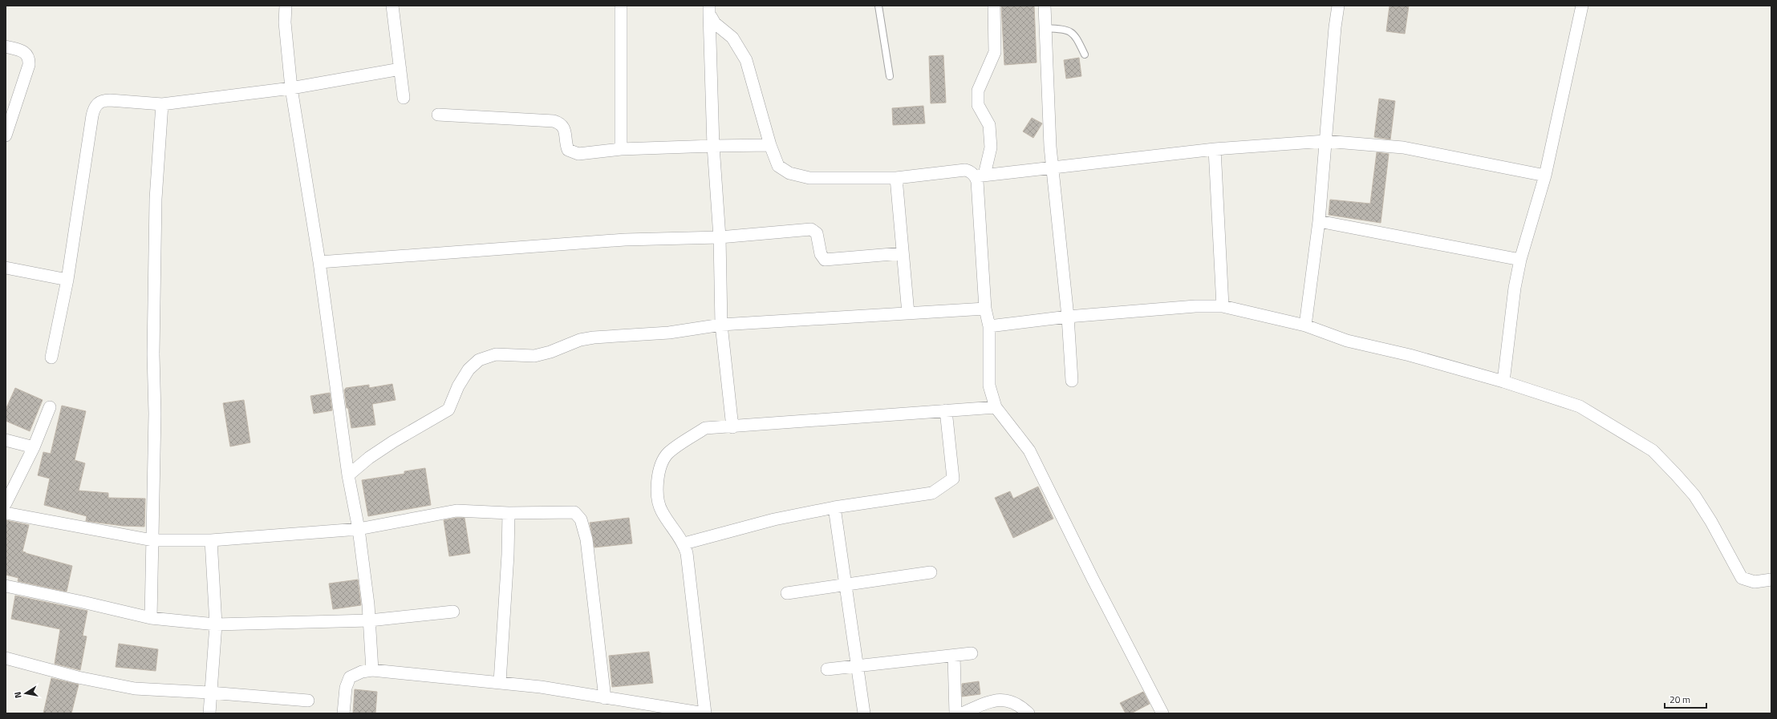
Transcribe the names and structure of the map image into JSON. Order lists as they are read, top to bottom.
{
  "scale_bar": "20 m",
  "north": "left"
}
